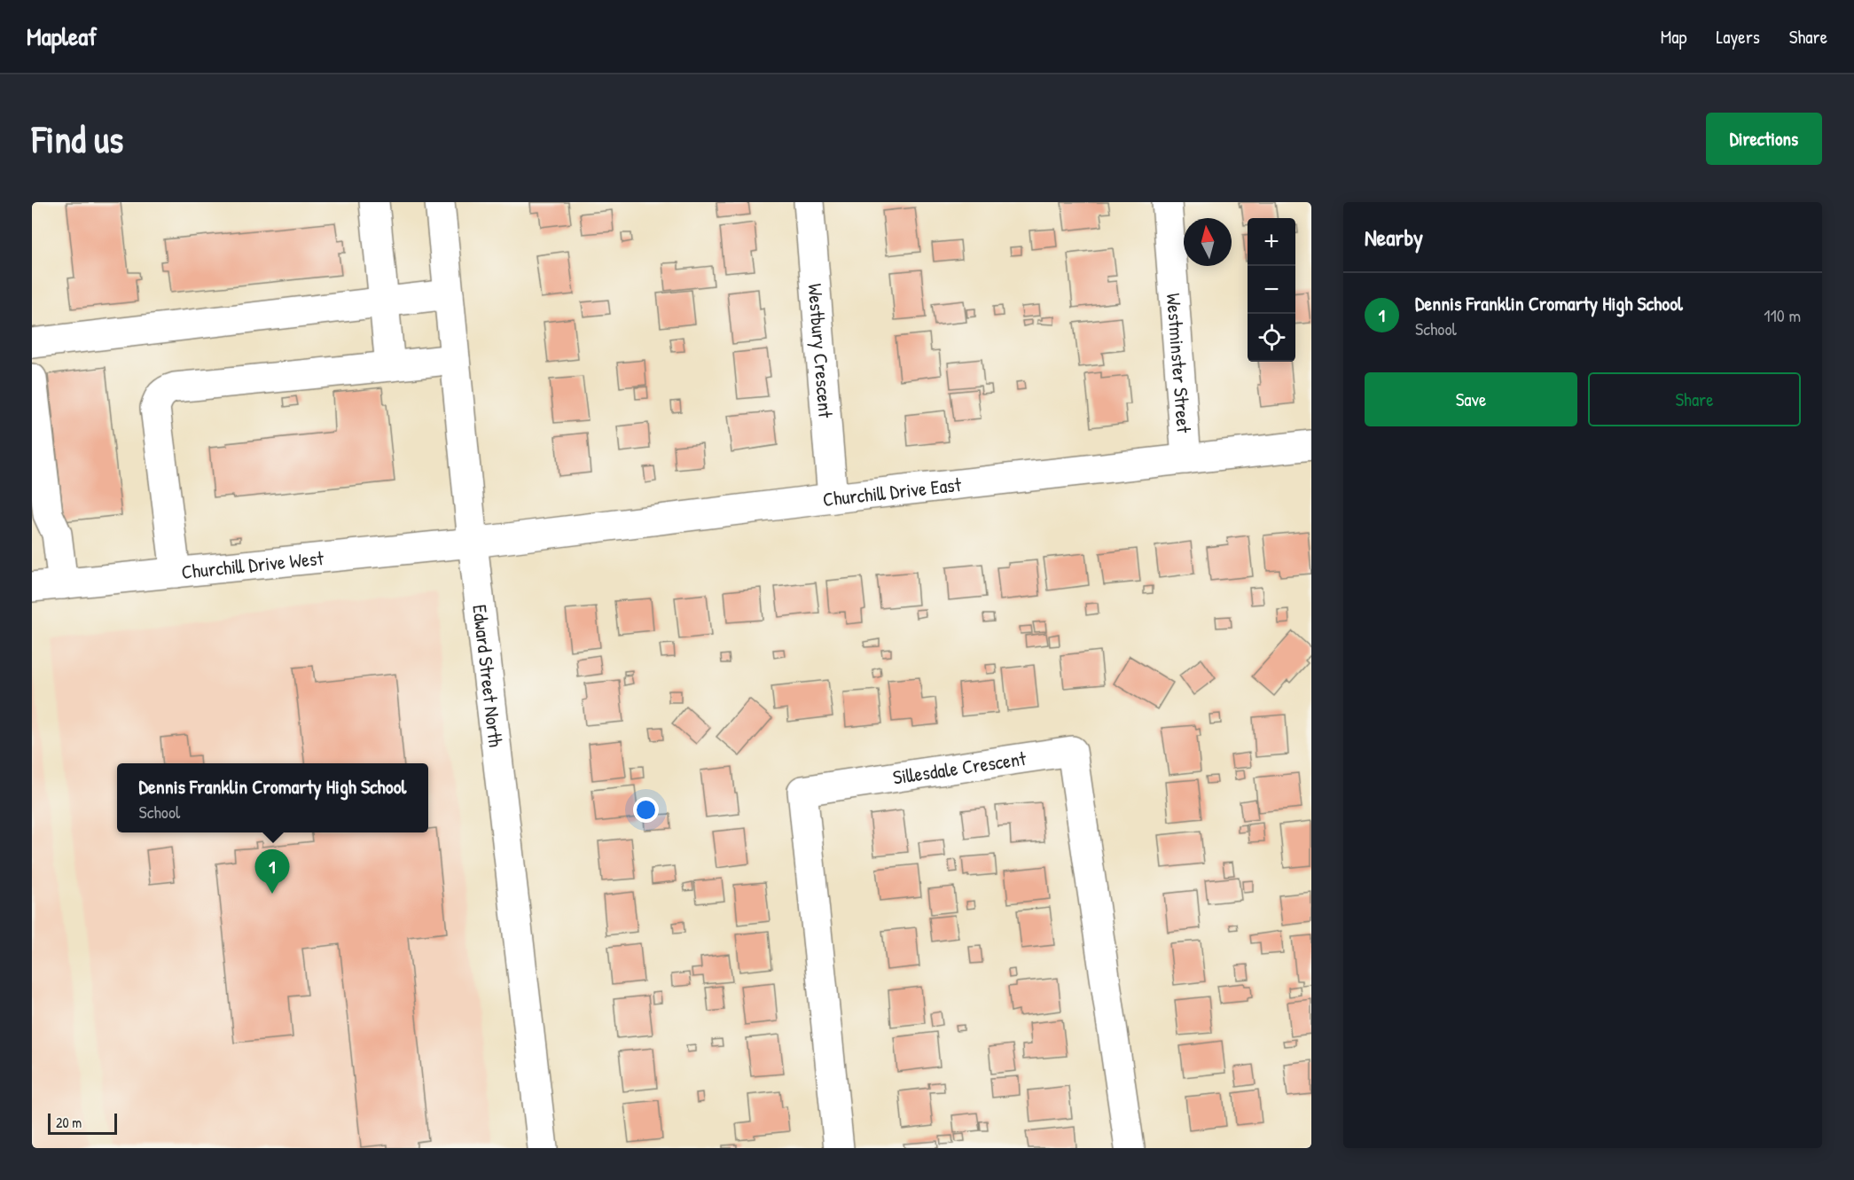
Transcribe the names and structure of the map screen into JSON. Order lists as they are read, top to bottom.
{
  "streets": {
    "street": [
      "Westbury Crescent",
      "Westminster Street",
      "Churchill Drive East",
      "Churchill Drive West",
      "Edward Street North",
      "Sillesdale Crescent"
    ]
  },
  "crossings": [
    ["Westbury Crescent", "Churchill Drive East"],
    ["Westminster Street", "Churchill Drive East"],
    ["Churchill Drive East", "Churchill Drive West"],
    ["Churchill Drive East", "Edward Street North"],
    ["Churchill Drive West", "Edward Street North"]
  ],
  "scale_bar": "20 m",
  "north": "top",
  "page": {
    "header": "Mapleaf",
    "nav": ["Map", "Layers", "Share"],
    "buttons": [
      "Directions",
      ["Save", "Share"]
    ],
    "title": "Find us",
    "heading": "Nearby",
    "map_buttons": ["+", "−"],
    "list": [
      {
        "mark": "1",
        "name": "Dennis Franklin Cromarty High School",
        "note": "School",
        "value": "110 m"
      }
    ],
    "popup": ["Dennis Franklin Cromarty High School", "School"],
    "pins": "1",
    "scale": "20 m"
  }
}
